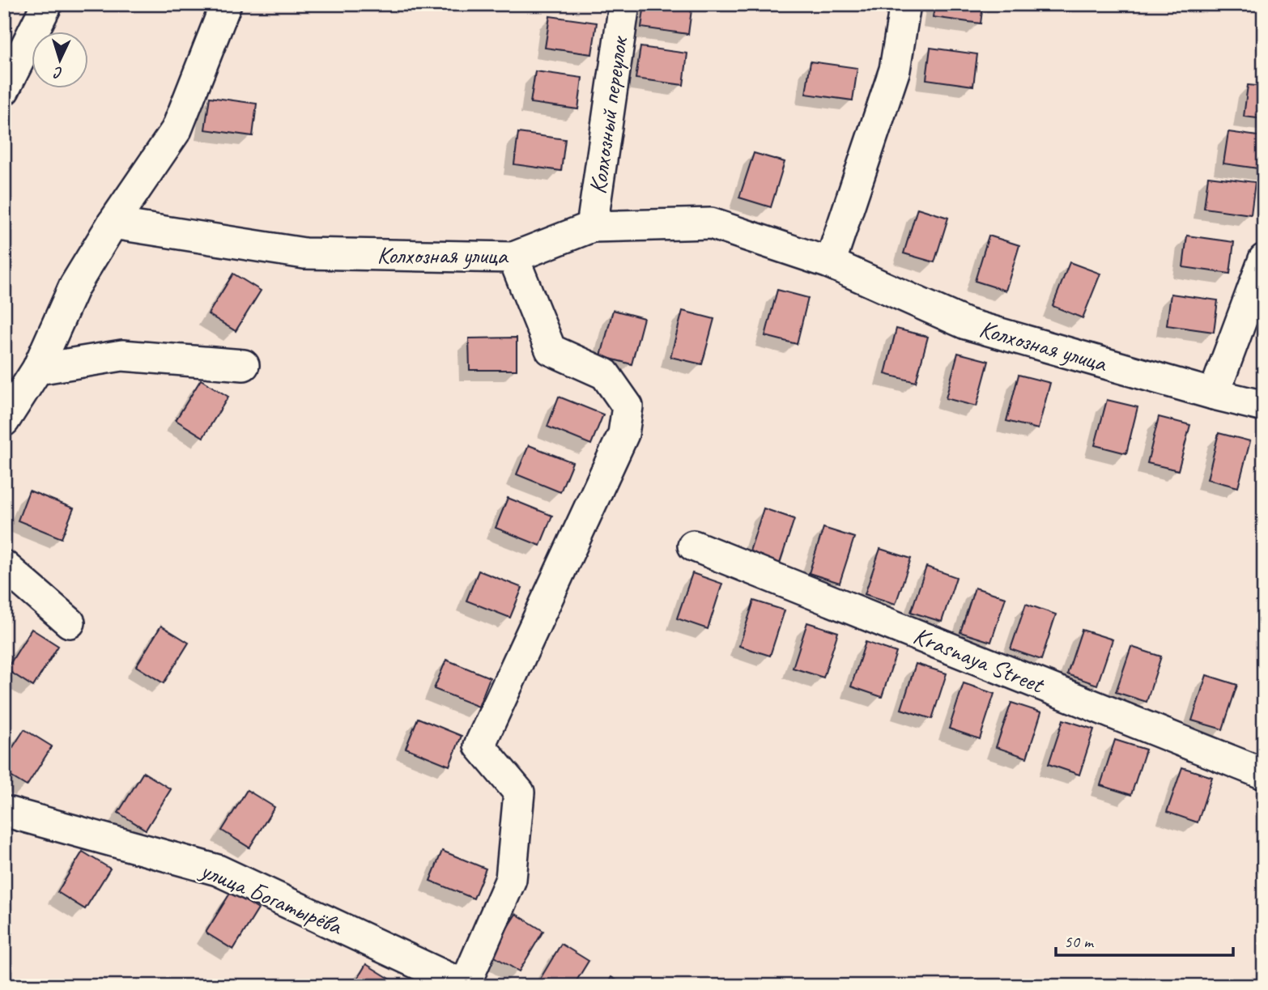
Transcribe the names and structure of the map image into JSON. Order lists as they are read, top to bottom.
{
  "streets": {
    "street": [
      "Колхозный переулок",
      "Колхозная улица",
      "Krasnaya Street",
      "улица Богатырёва"
    ]
  },
  "crossings": [
    ["Колхозный переулок", "Колхозная улица"]
  ],
  "scale_bar": "50 m",
  "north": "bottom"
}
